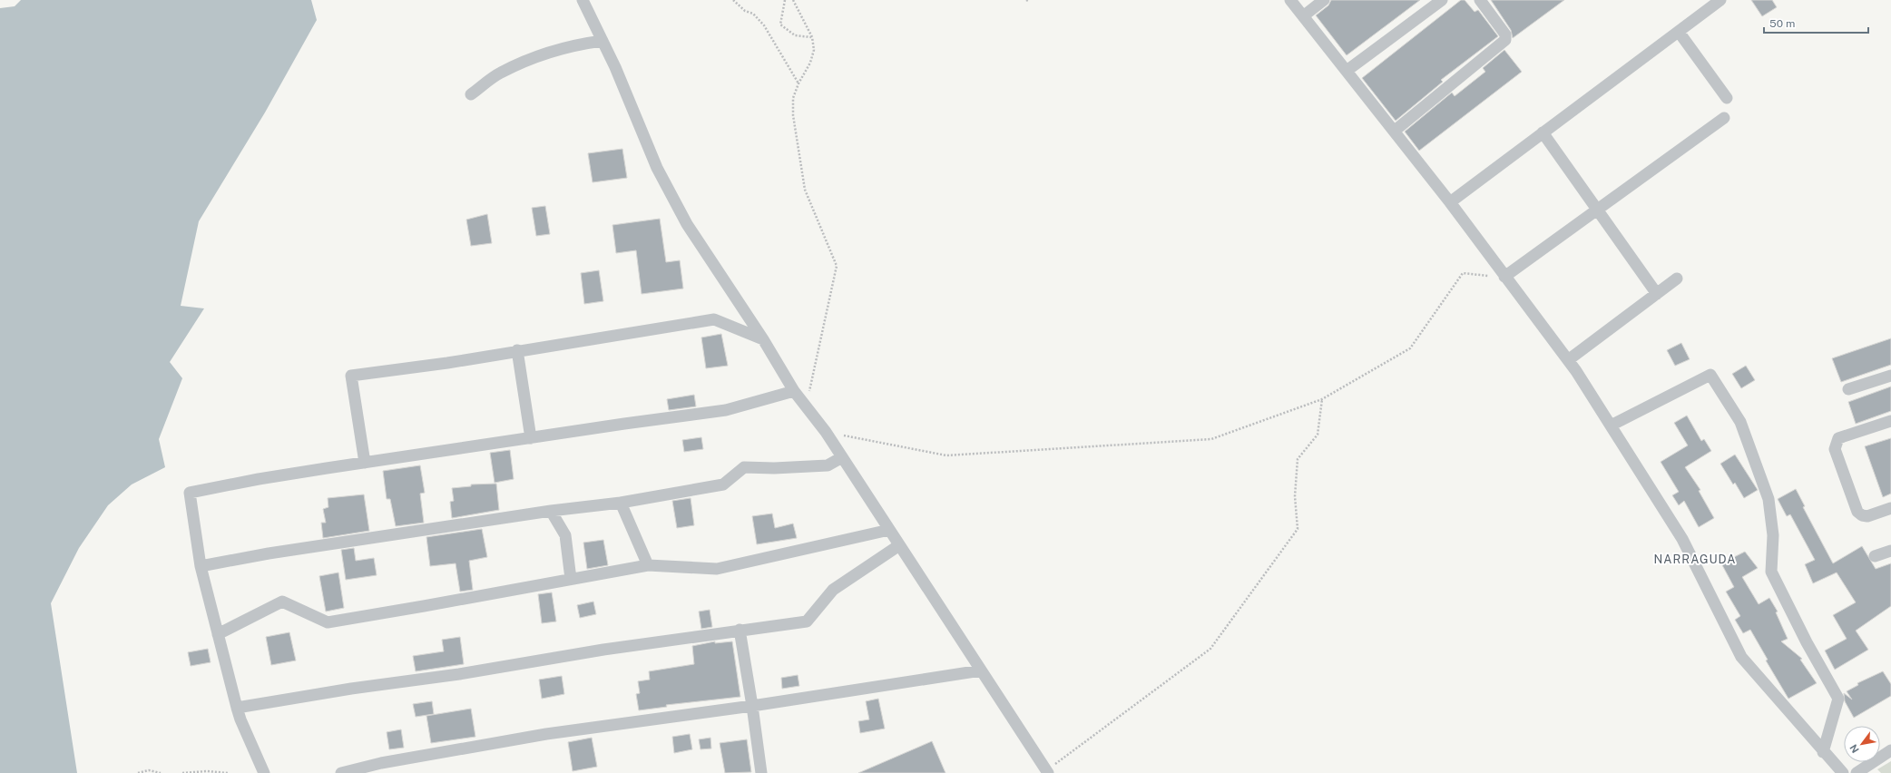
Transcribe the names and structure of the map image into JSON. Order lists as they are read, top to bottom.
{
  "districts": ["NARRAGUDA"],
  "scale_bar": "50 m",
  "north": "bottom left"
}
